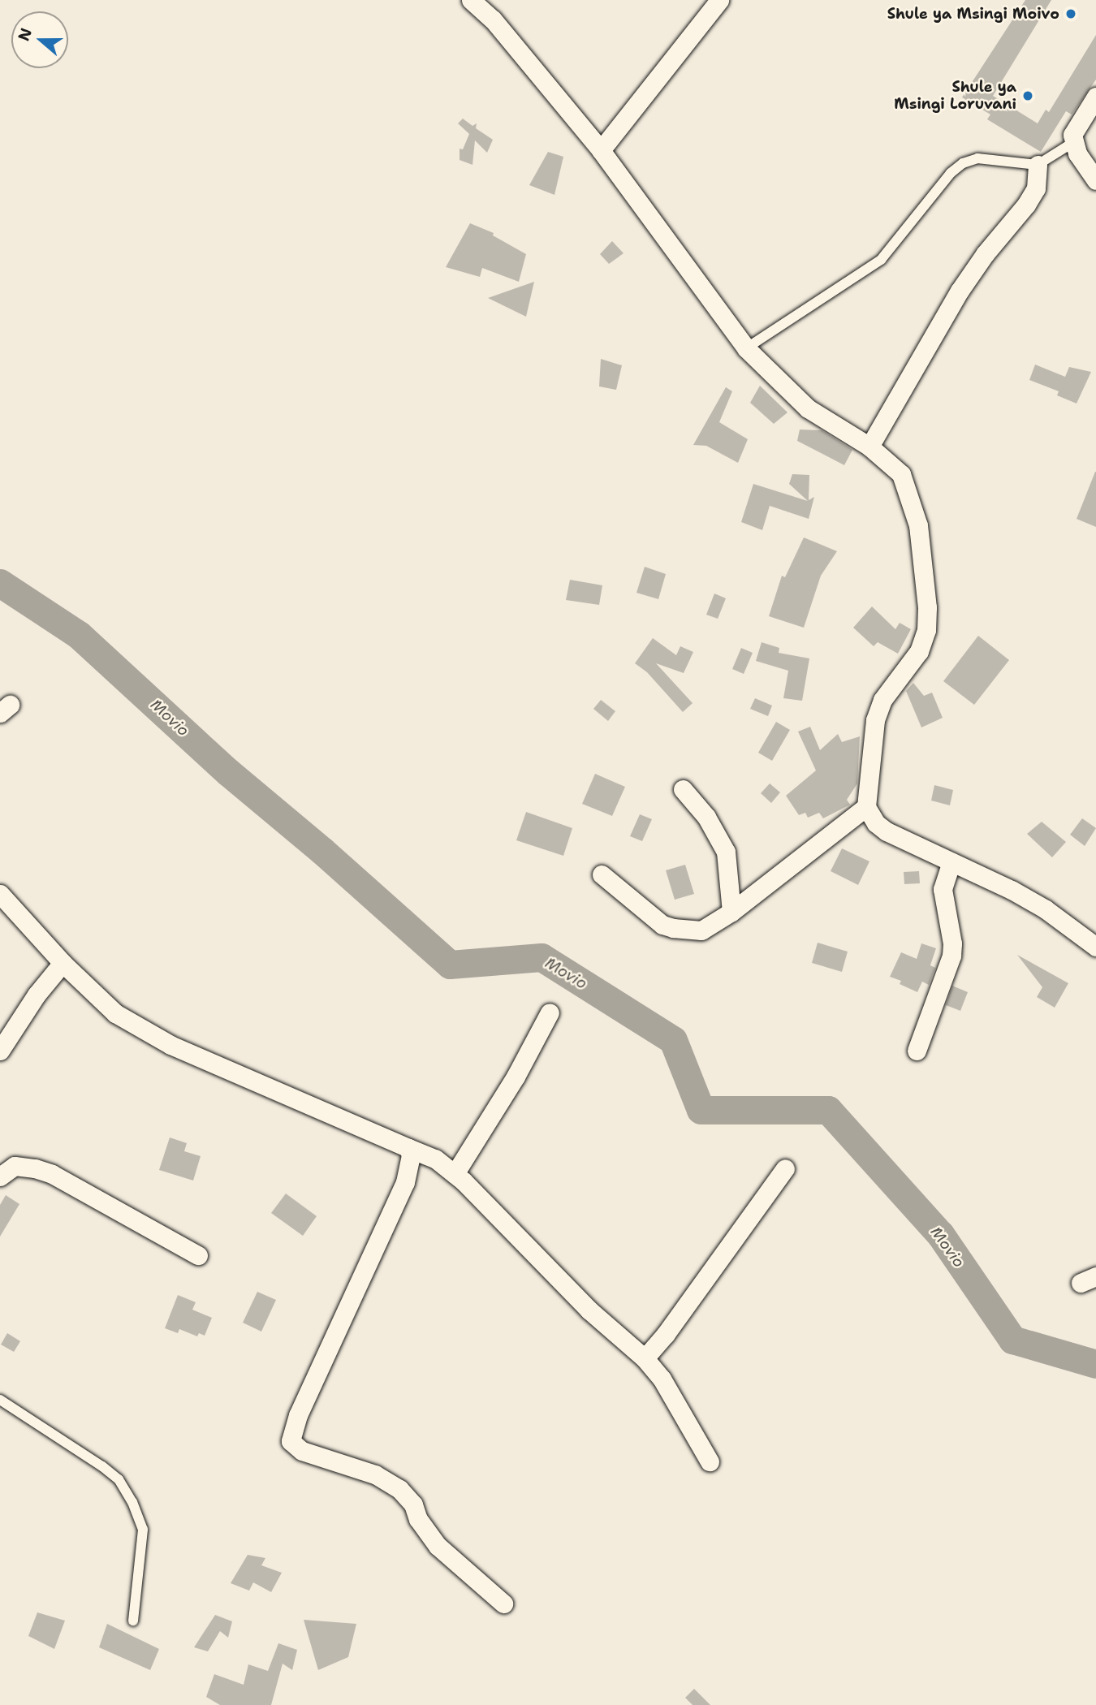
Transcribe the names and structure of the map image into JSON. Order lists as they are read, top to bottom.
{
  "water": ["Movio"],
  "places": ["Shule ya Msingi Moivo", "Shule ya Msingi Loruvani"],
  "north": "left"
}
